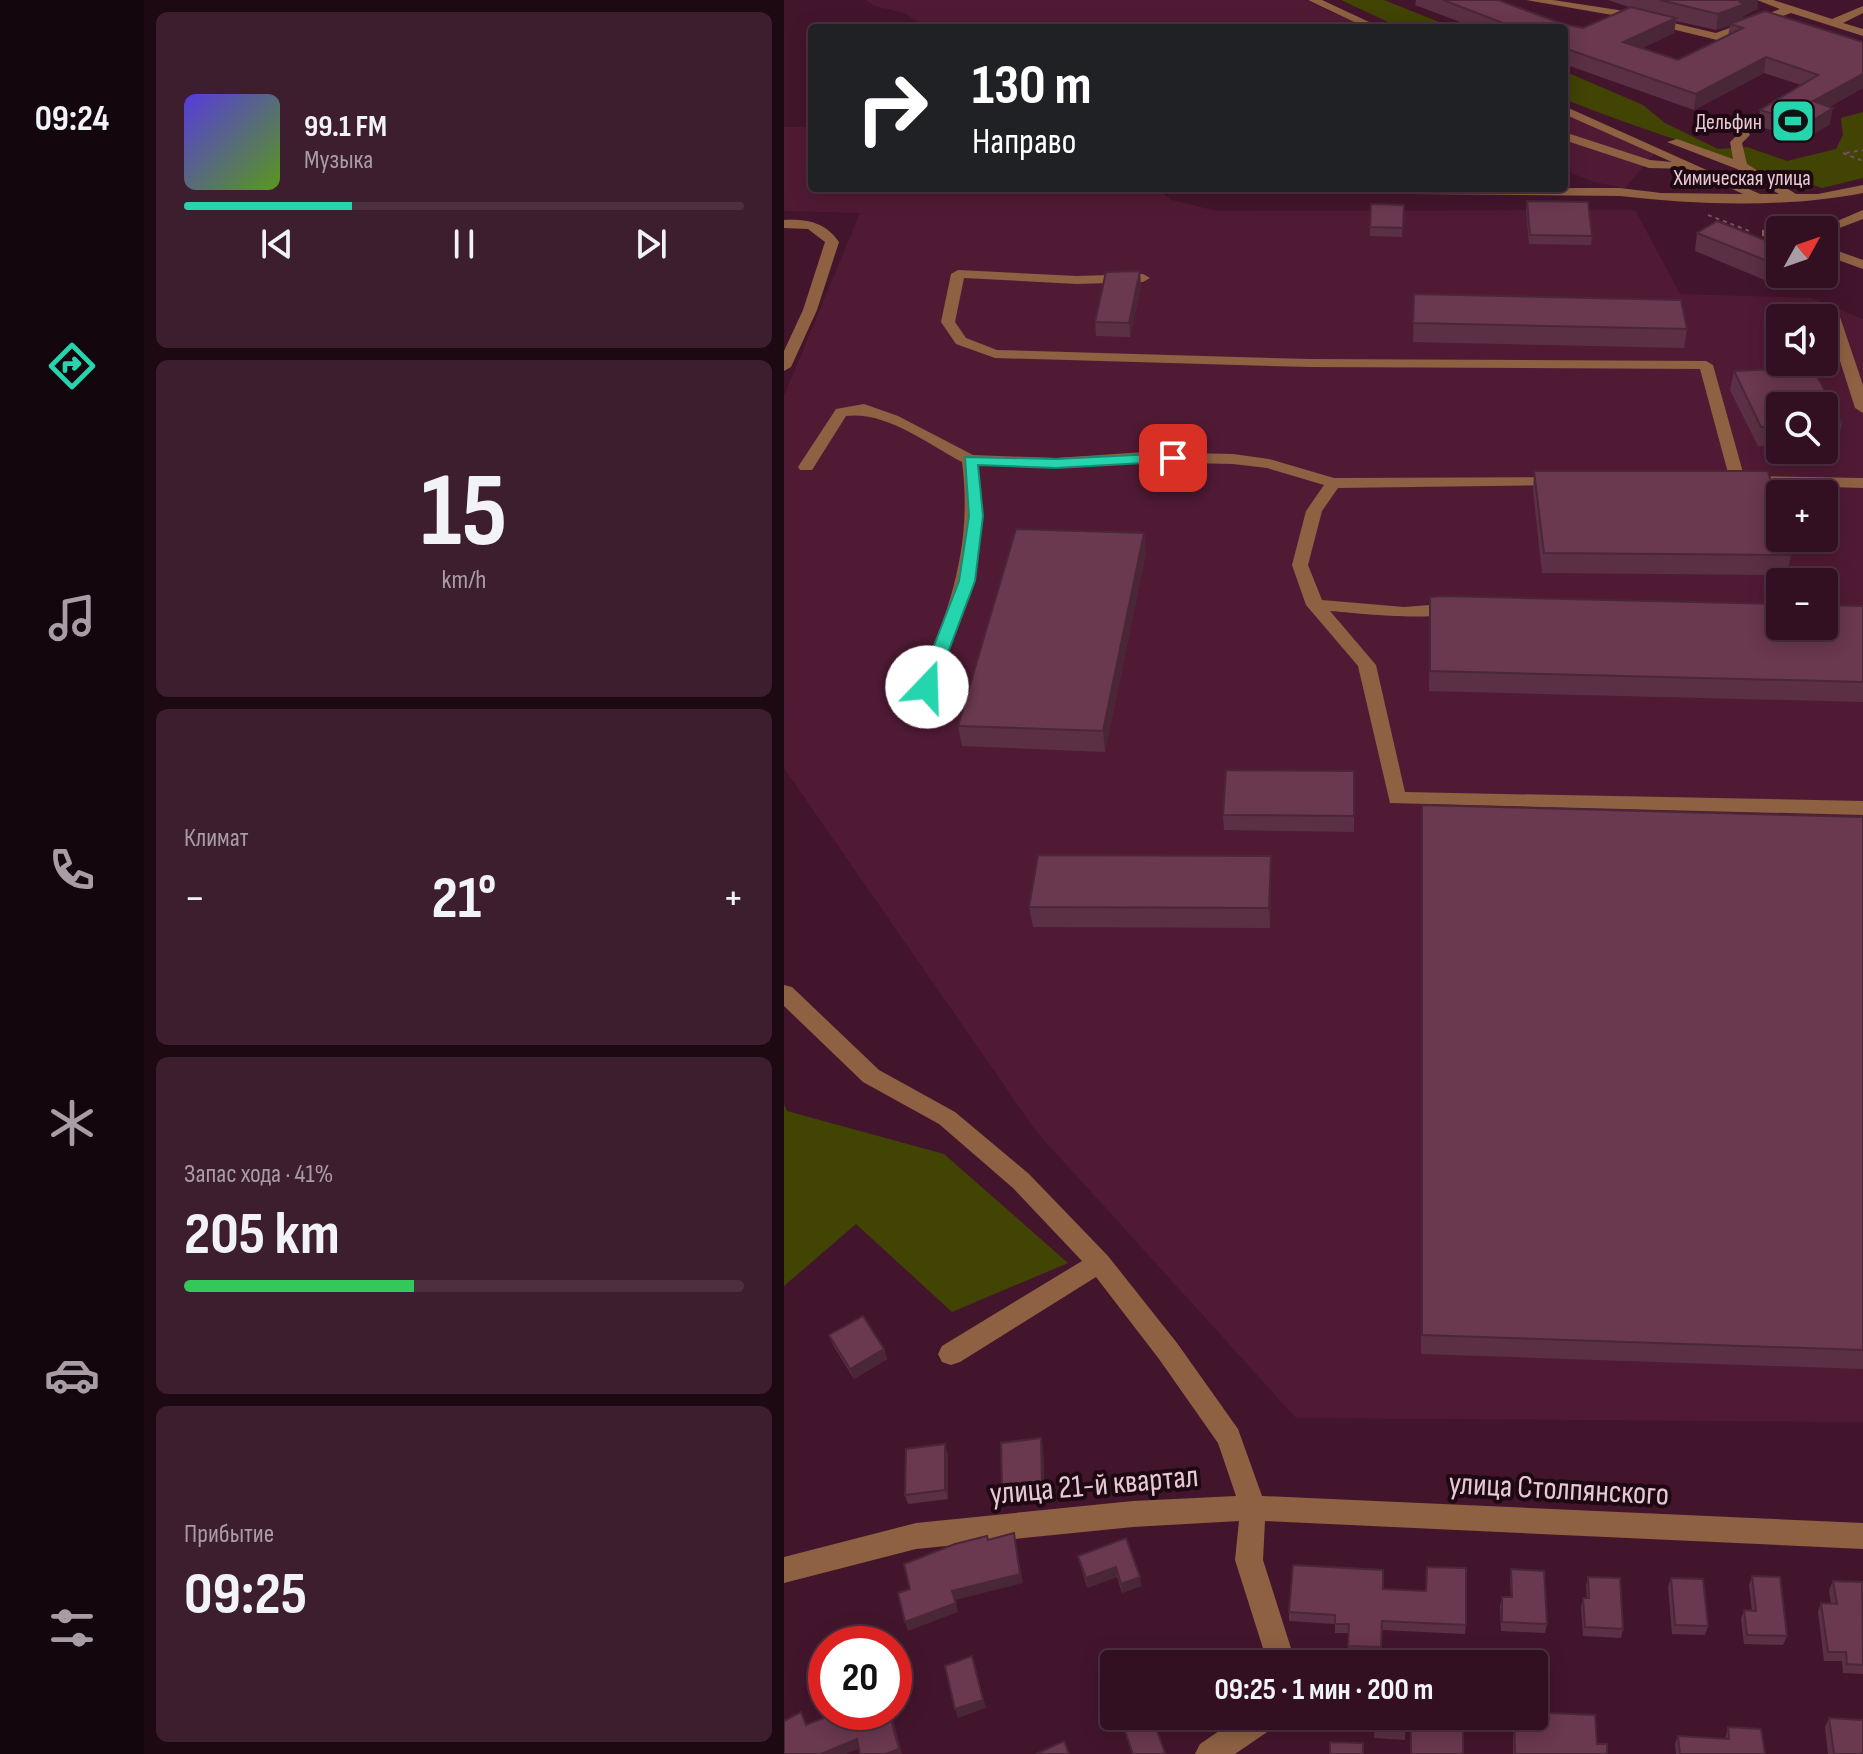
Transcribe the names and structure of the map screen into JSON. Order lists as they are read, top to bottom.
{
  "streets": {
    "street": ["Химическая улица", "улица 21-й квартал", "улица Столпянского"]
  },
  "crossings": [
    ["улица 21-й квартал", "улица Столпянского"]
  ],
  "places": {
    "sports": ["Дельфин"]
  },
  "north": "top right",
  "page": {
    "tabs": "09:24",
    "turn": ["130 m", "Направо"],
    "song": ["99.1 FM", "Музыка"],
    "map_buttons": ["+", "−"],
    "tile": [
      ["15", "km/h"],
      "Климат",
      ["Запас хода · 41%", "205 km"],
      ["Прибытие", "09:25"]
    ],
    "heat": ["−", "21°", "+"],
    "limit": "20",
    "trip": "09:25 · 1 мин · 200 m"
  }
}
